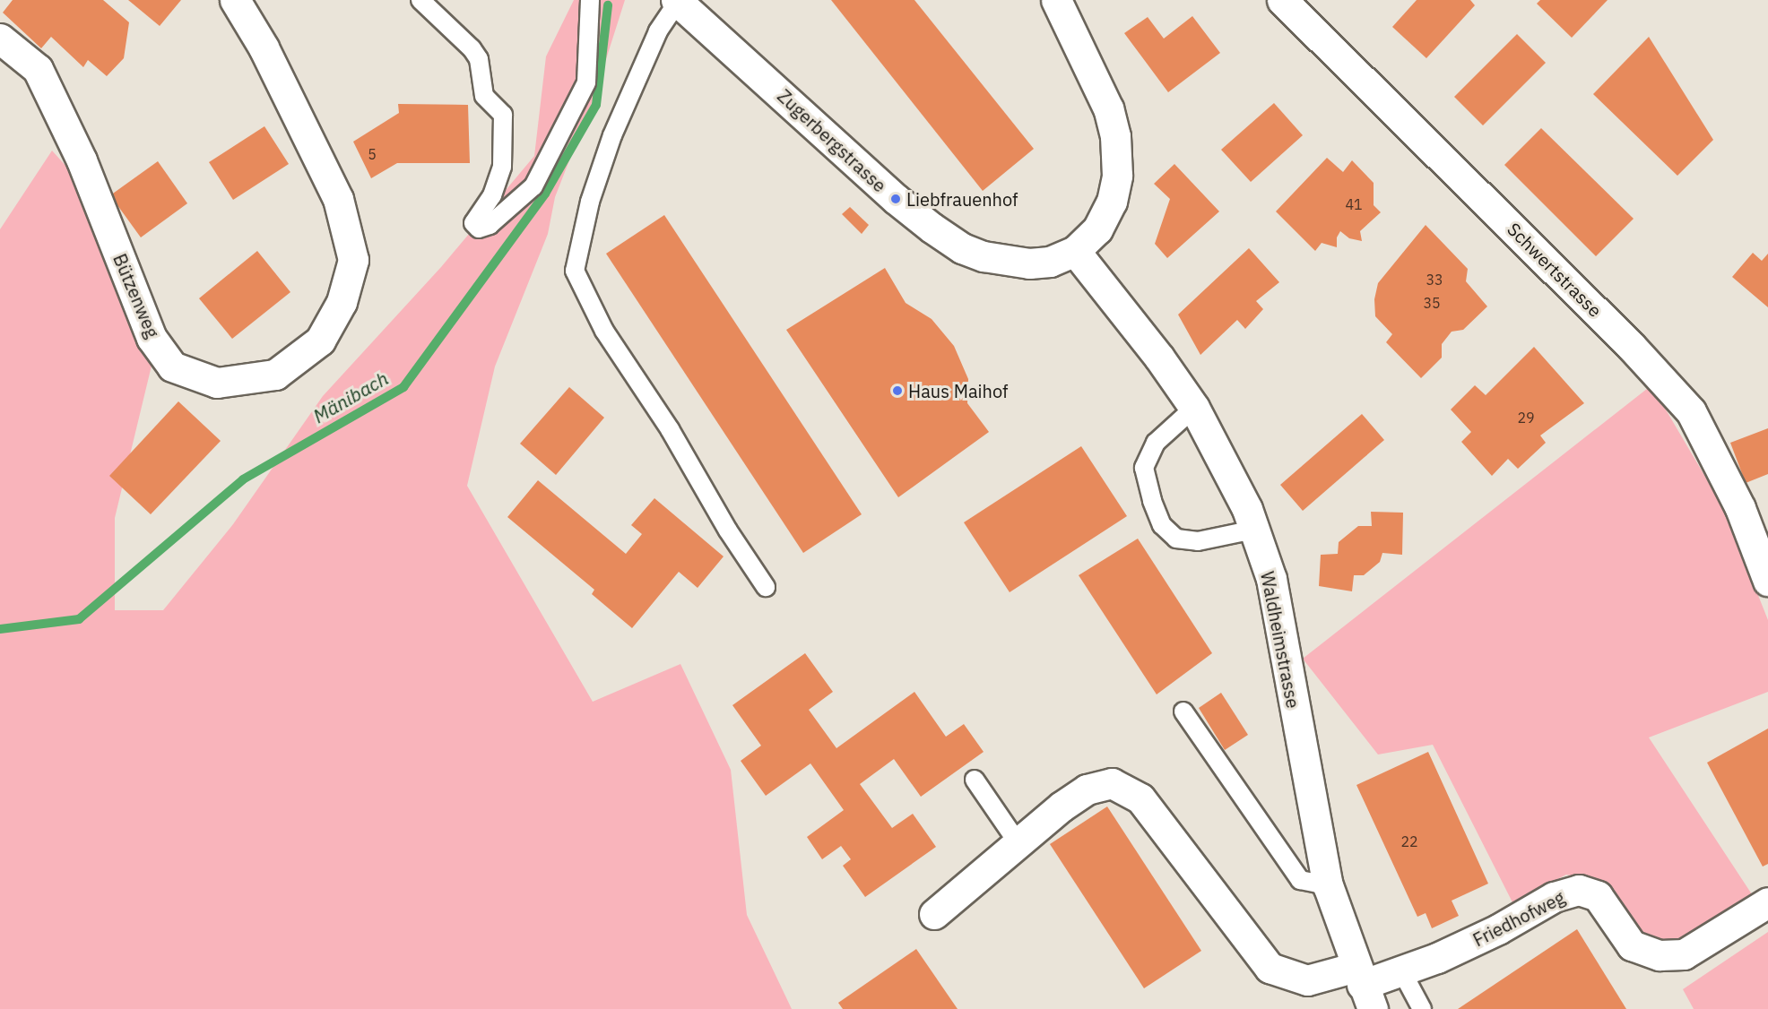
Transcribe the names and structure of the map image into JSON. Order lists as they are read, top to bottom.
{
  "streets": {
    "street": [
      "Zugerbergstrasse",
      "Schwertstrasse",
      "Bützenweg",
      "Waldheimstrasse",
      "Friedhofweg"
    ]
  },
  "crossings": [
    ["Zugerbergstrasse", "Waldheimstrasse"],
    ["Waldheimstrasse", "Friedhofweg"]
  ],
  "water": ["Mänibach"],
  "places": ["Liebfrauenhof", "Haus Maihof"],
  "house_numbers": [
    "5",
    "41",
    "33",
    "35",
    "29",
    "22"
  ]
}
